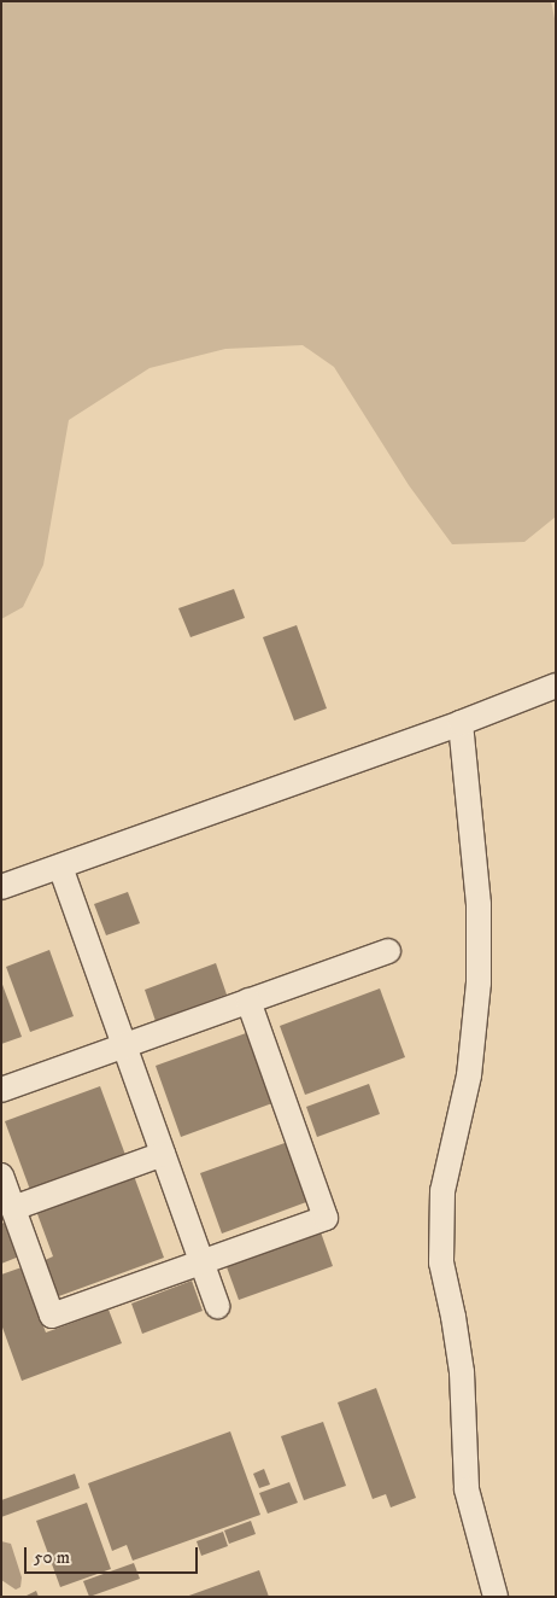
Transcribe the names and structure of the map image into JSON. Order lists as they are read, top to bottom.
{
  "scale_bar": "50 m"
}
